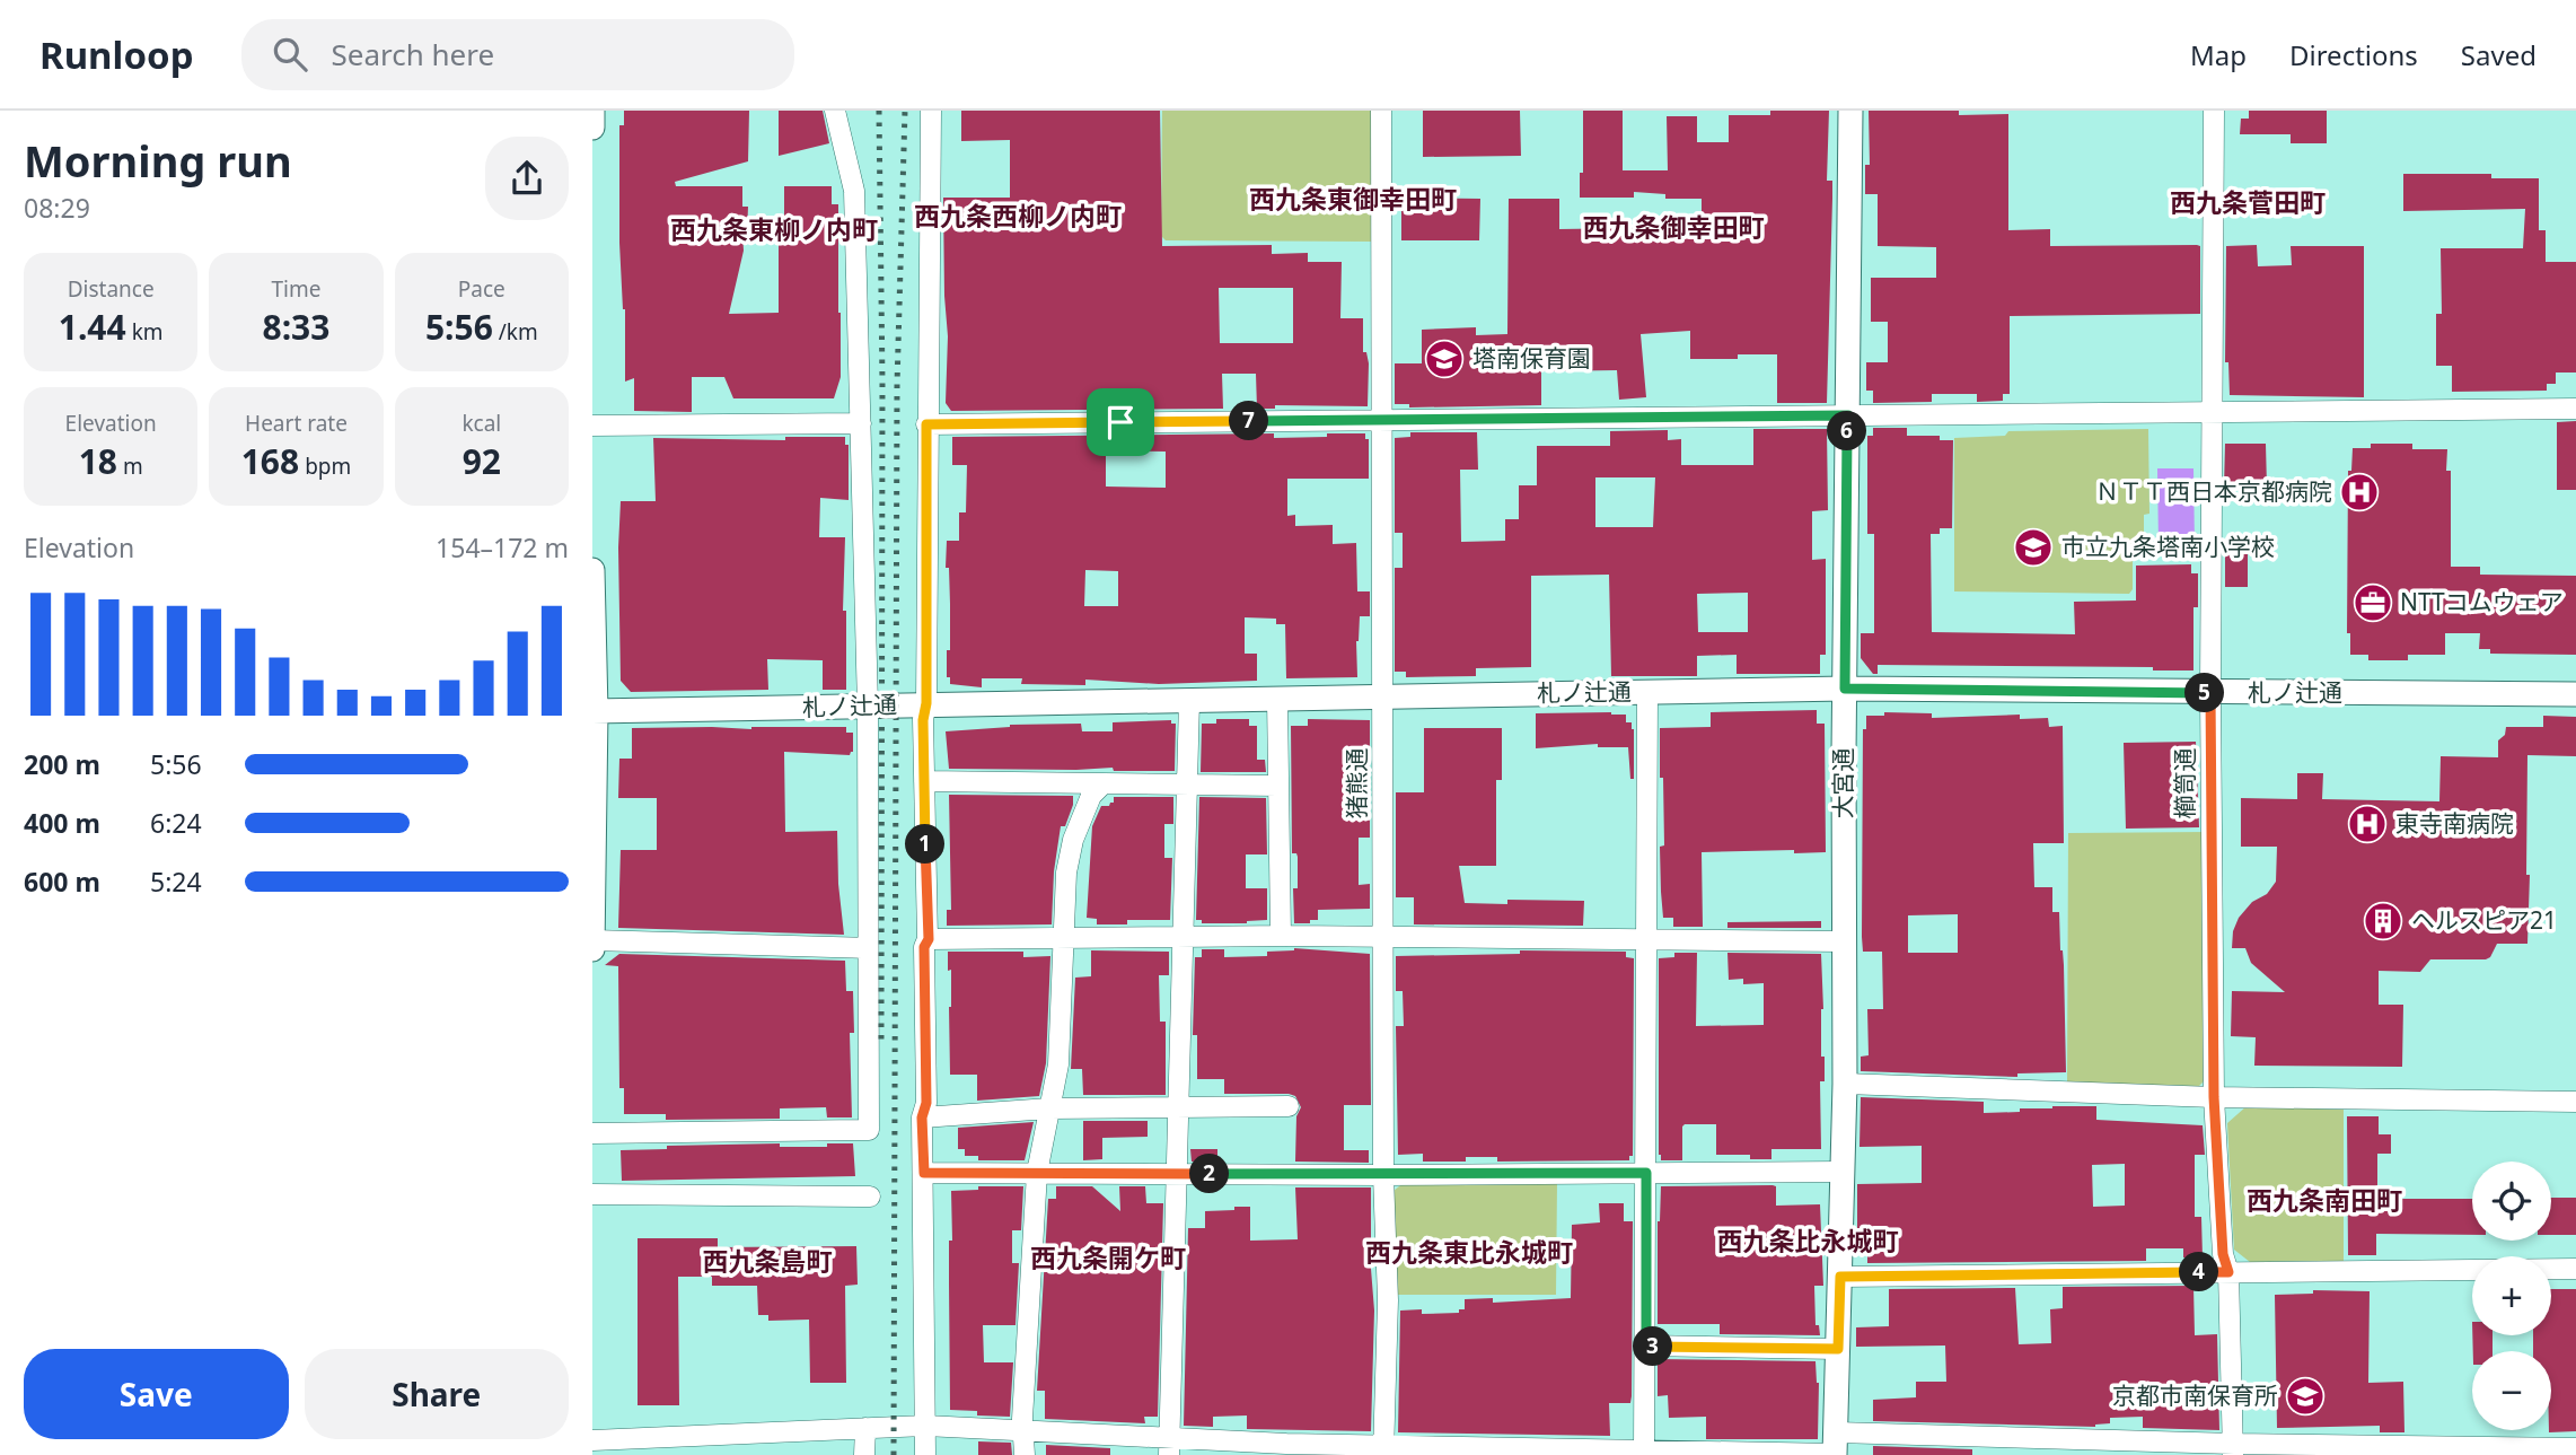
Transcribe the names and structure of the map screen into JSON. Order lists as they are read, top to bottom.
{
  "streets": {
    "street": [
      "札ノ辻通",
      "猪熊通",
      "大宮通",
      "櫛笥通"
    ]
  },
  "crossings": [
    ["札ノ辻通", "猪熊通"],
    ["札ノ辻通", "大宮通"],
    ["札ノ辻通", "櫛笥通"]
  ],
  "districts": [
    "西九条東御幸田町",
    "西九条菅田町",
    "西九条西柳ノ内町",
    "西九条御幸田町",
    "西九条東柳ノ内町",
    "西九条南田町",
    "西九条比永城町",
    "西九条東比永城町",
    "西九条開ケ町",
    "西九条島町"
  ],
  "places": {
    "school or university": ["塔南保育園", "市立九条塔南小学校", "京都市南保育所"],
    "hospital": ["ＮＴＴ西日本京都病院", "東寺南病院"],
    "office": ["NTTコムウェア"],
    "building": ["ヘルスピア21"]
  },
  "page": {
    "header": "Runloop",
    "search": "Search here",
    "nav": ["Map", "Directions", "Saved"],
    "heading": ["Morning run", "08:29"],
    "stats": [
      ["Distance", "1.44 km"],
      ["Time", "8:33"],
      ["Pace", "5:56 /km"],
      ["Elevation", "18 m"],
      ["Heart rate", "168 bpm"],
      ["kcal", "92"]
    ],
    "pins": [
      "7",
      "6",
      "5",
      "1",
      "2",
      "4",
      "3"
    ],
    "chart": ["Elevation", "154–172 m"],
    "list": [
      {
        "name": "200 m",
        "note": "5:56"
      },
      {
        "name": "400 m",
        "note": "6:24"
      },
      {
        "name": "600 m",
        "note": "5:24"
      }
    ],
    "map_buttons": ["+", "−"],
    "buttons": ["Save", "Share"]
  }
}
